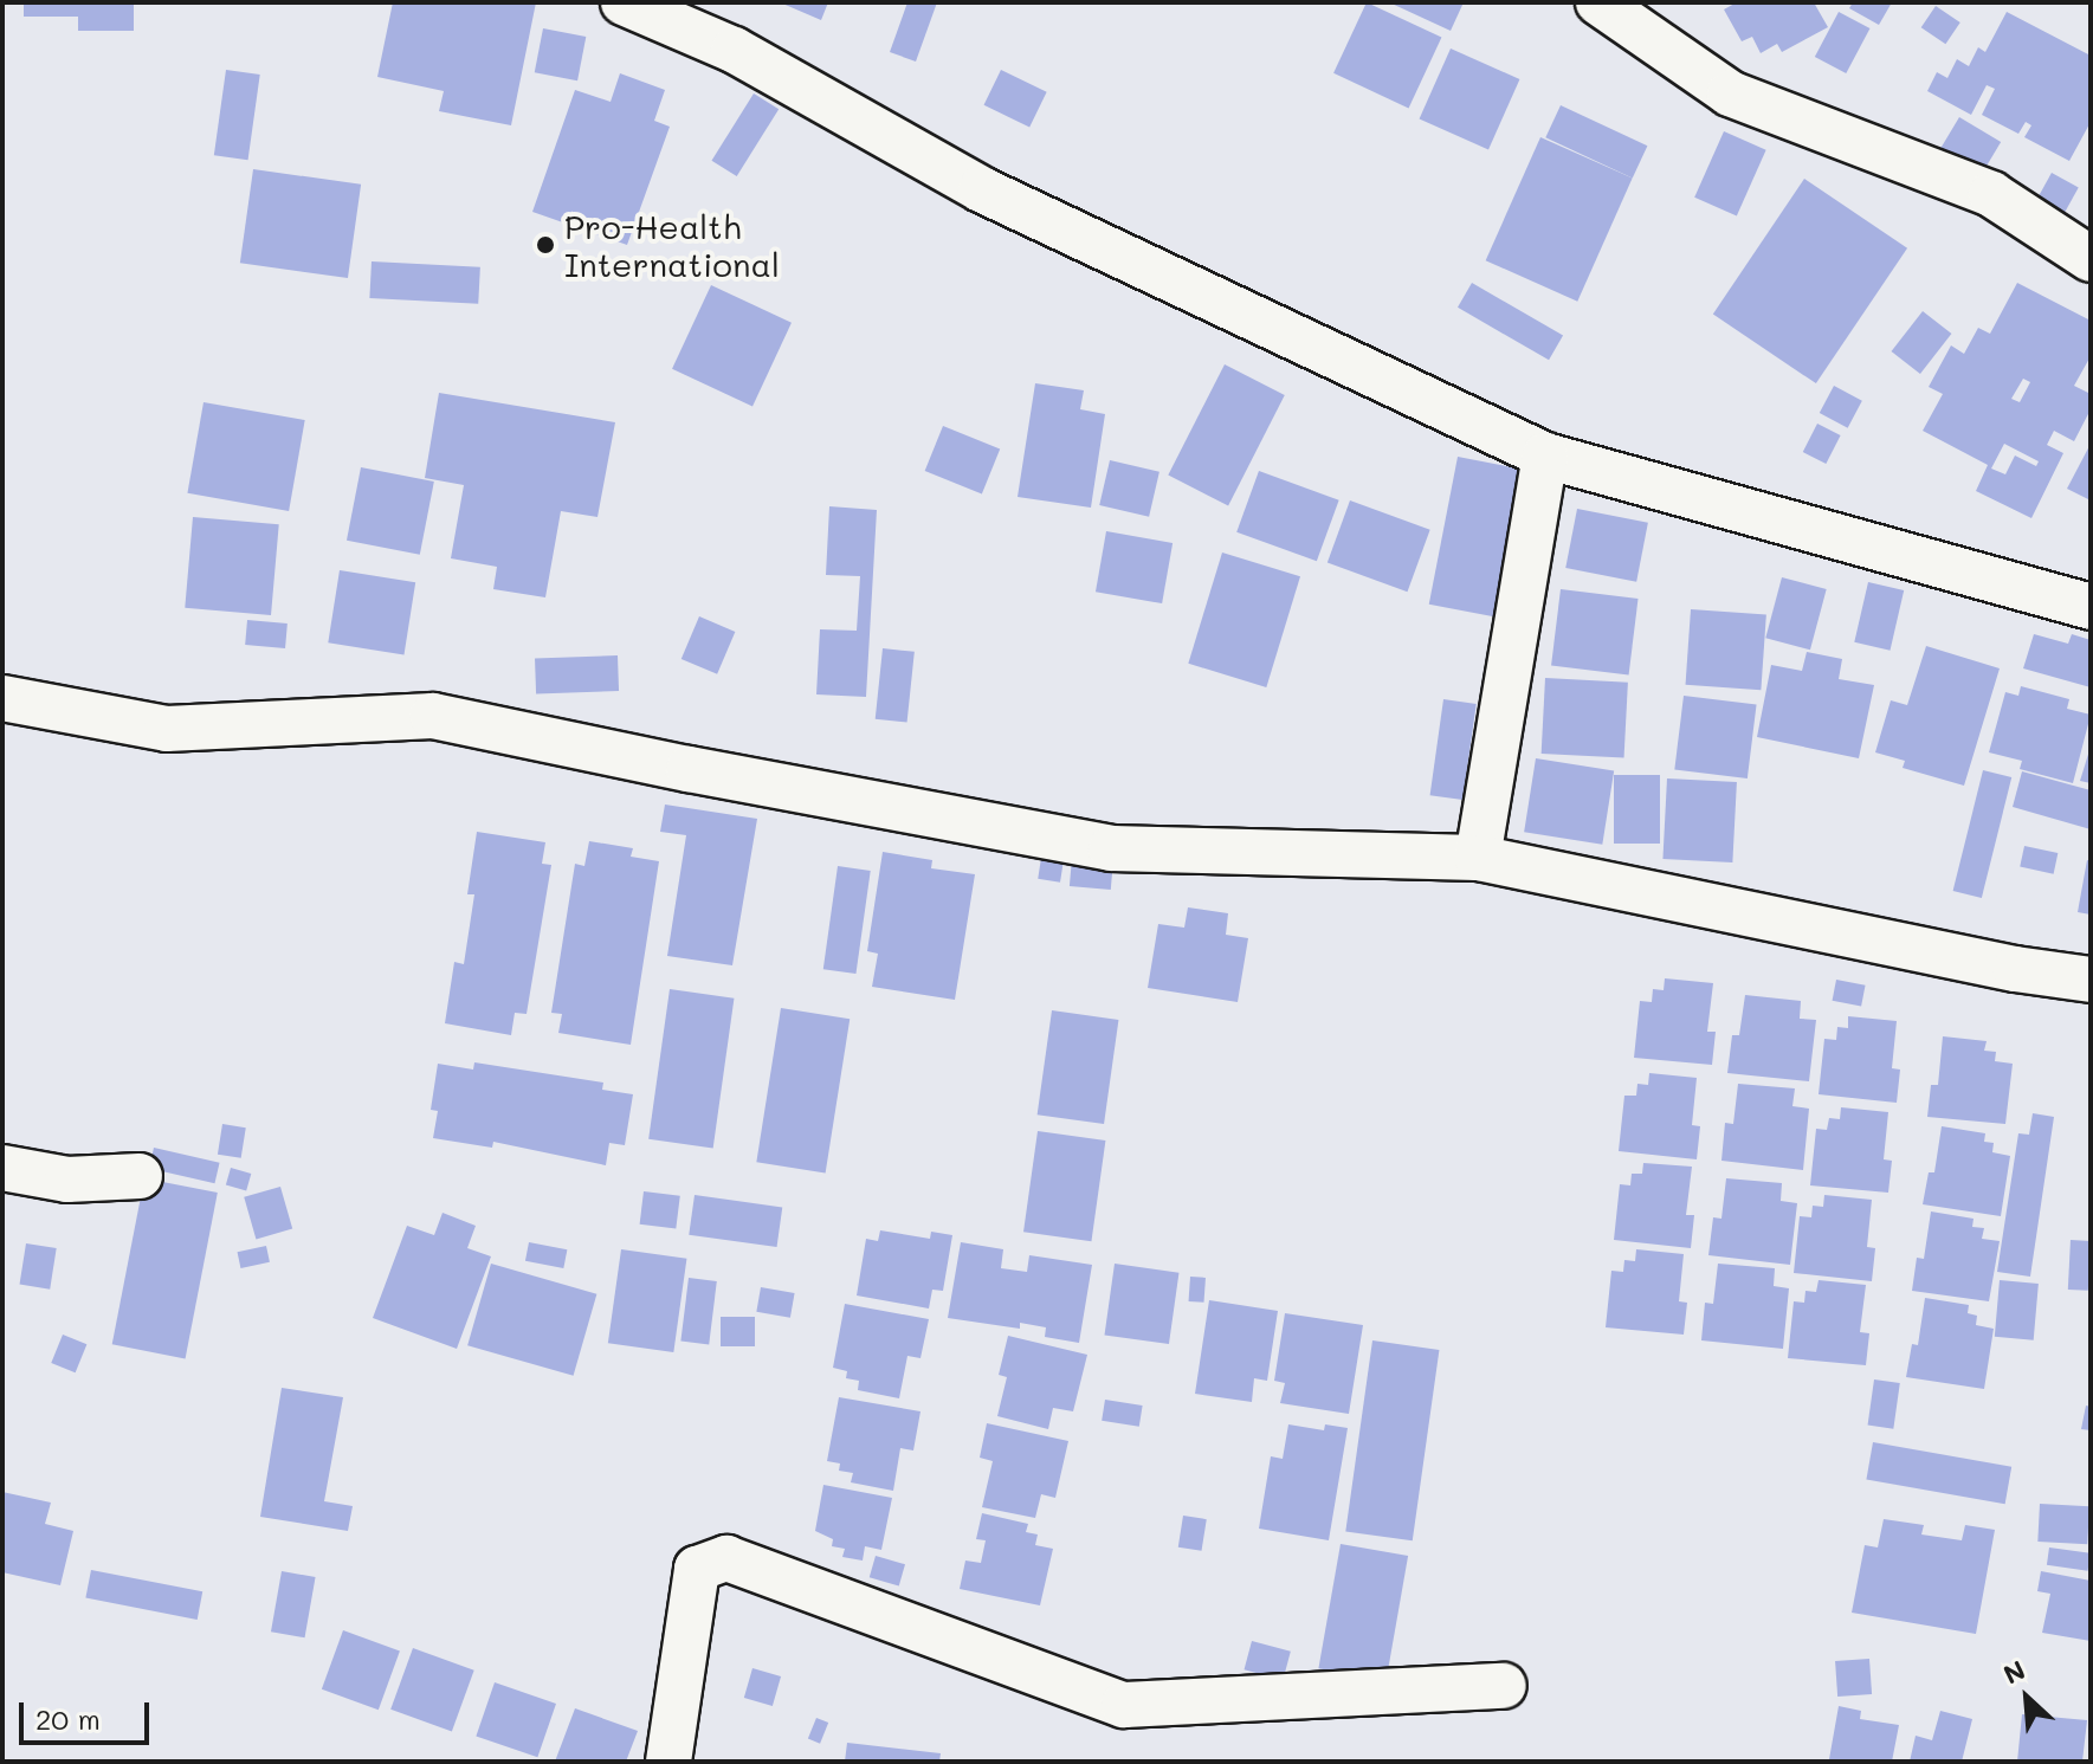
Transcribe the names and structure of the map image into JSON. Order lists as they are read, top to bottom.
{
  "places": ["Pro-Health International"],
  "scale_bar": "20 m",
  "north": "top left"
}
